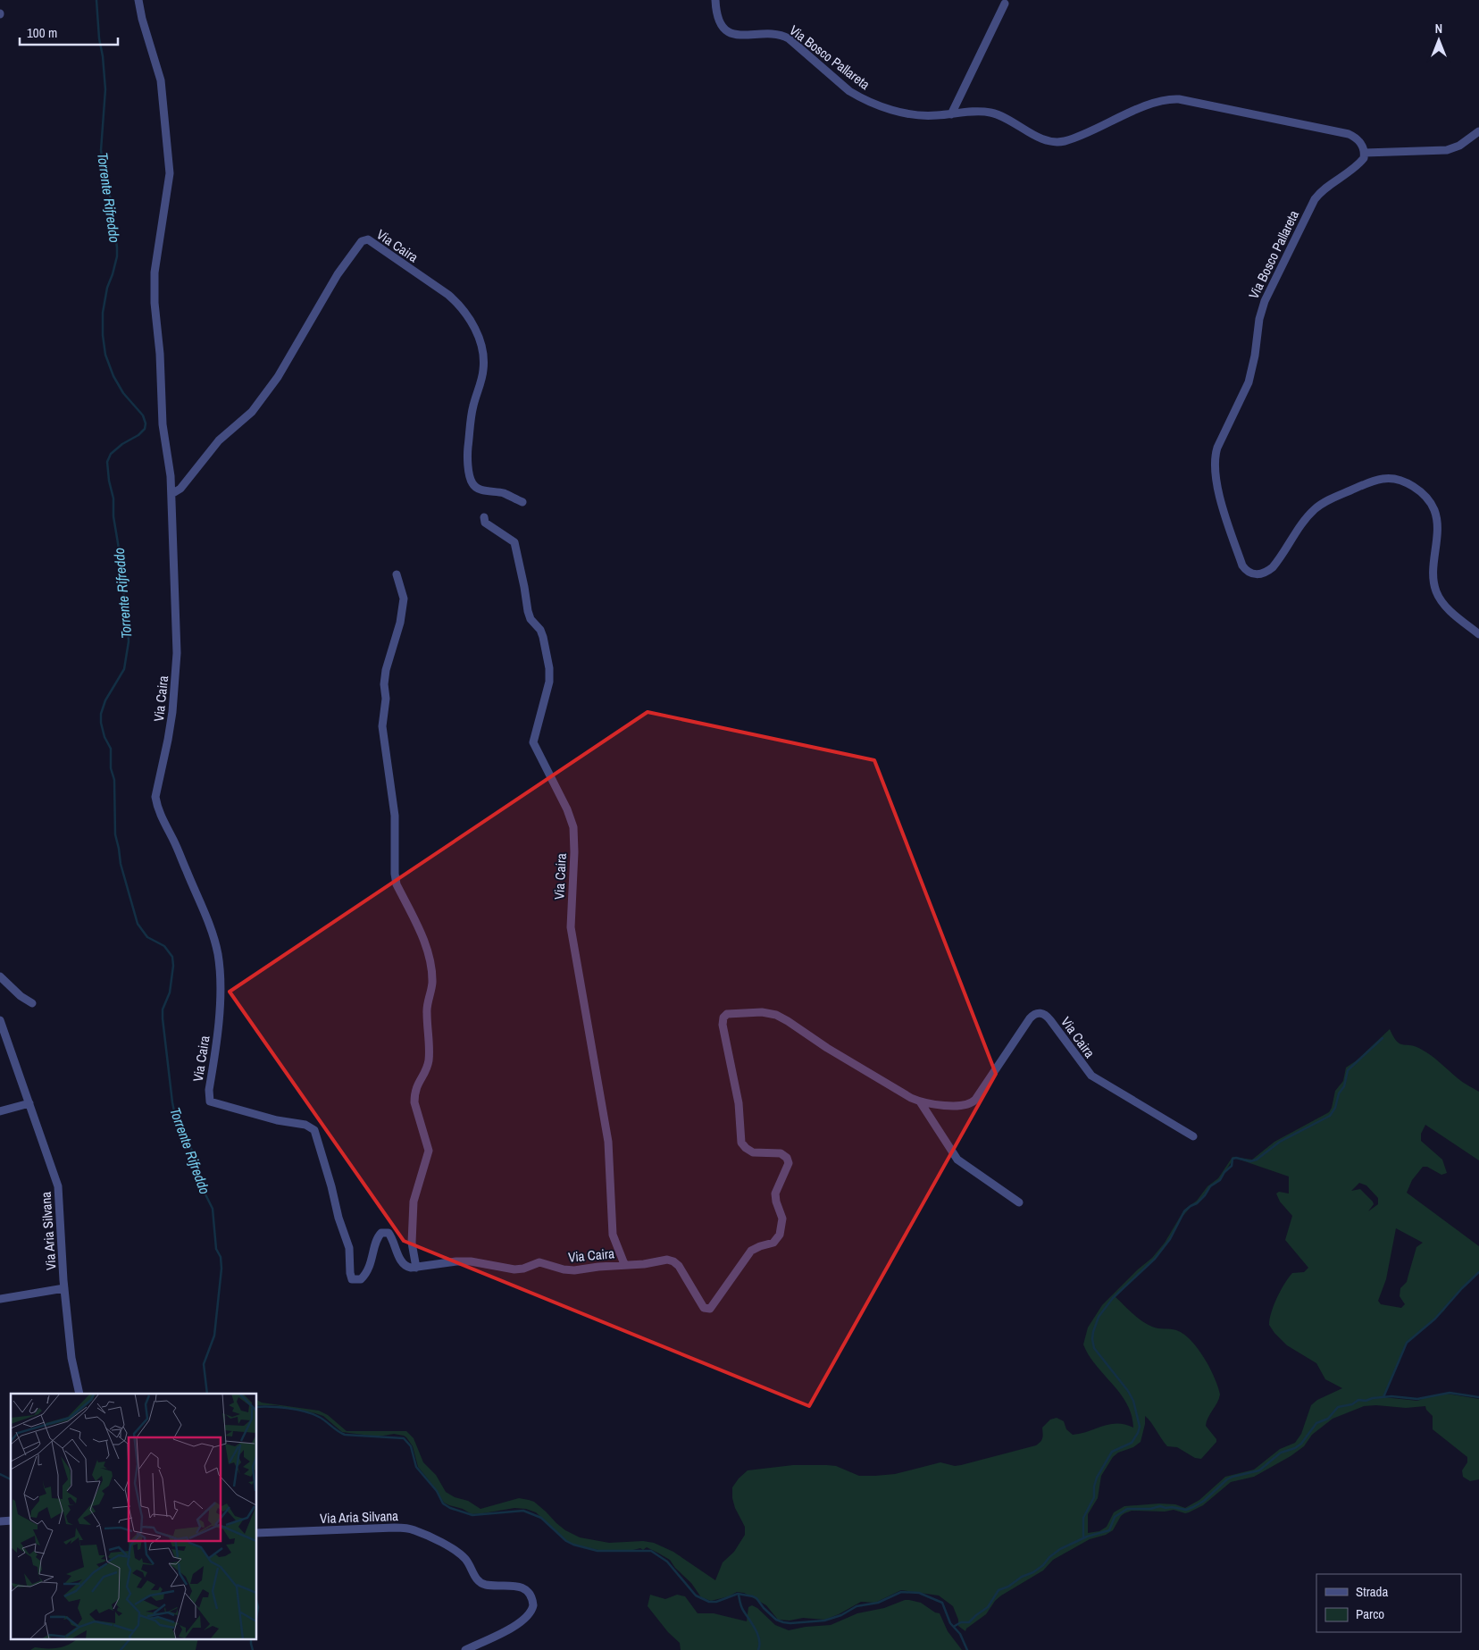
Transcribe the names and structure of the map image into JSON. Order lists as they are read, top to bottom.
{
  "streets": {
    "street": ["Via Bosco Pallareta", "Via Caira", "Via Aria Silvana"]
  },
  "water": ["Torrente Rifreddo"],
  "legend": ["Strada", "Parco"],
  "scale_bar": "100 m",
  "north": "top"
}
